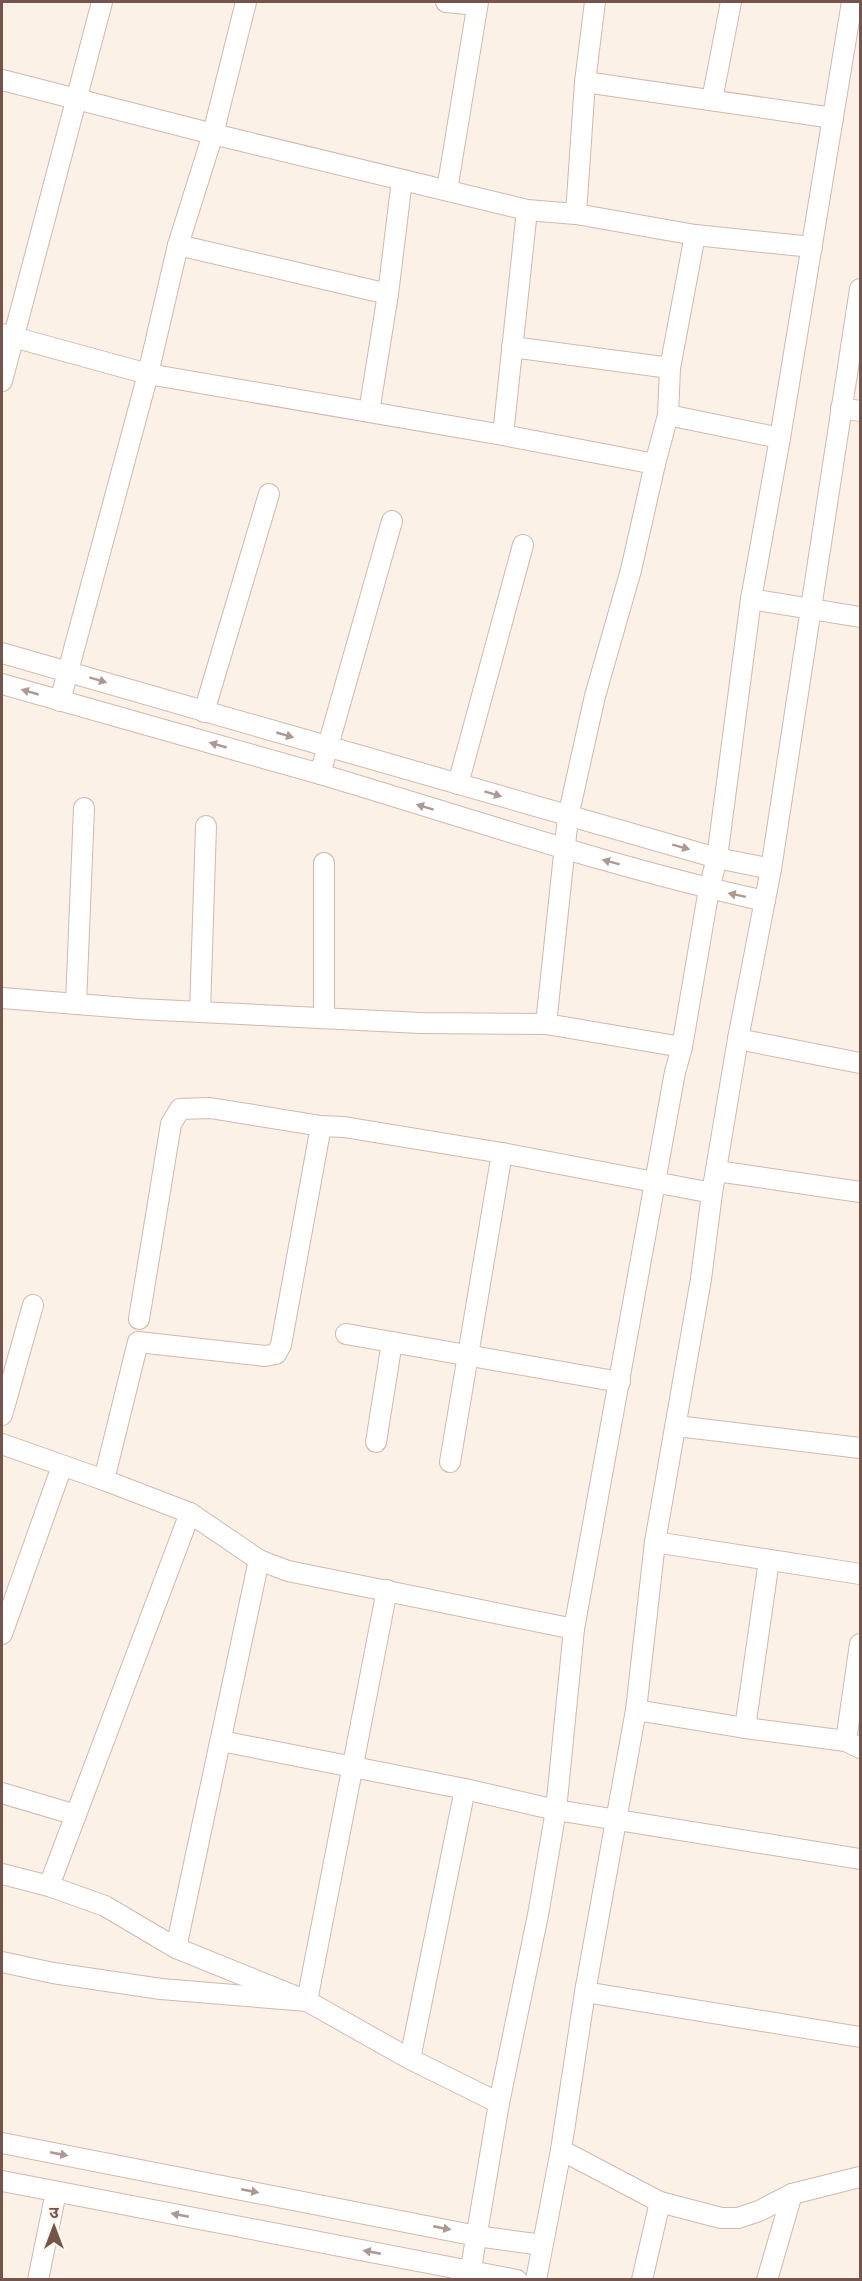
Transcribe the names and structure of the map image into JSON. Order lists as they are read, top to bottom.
{
  "north": "top"
}
